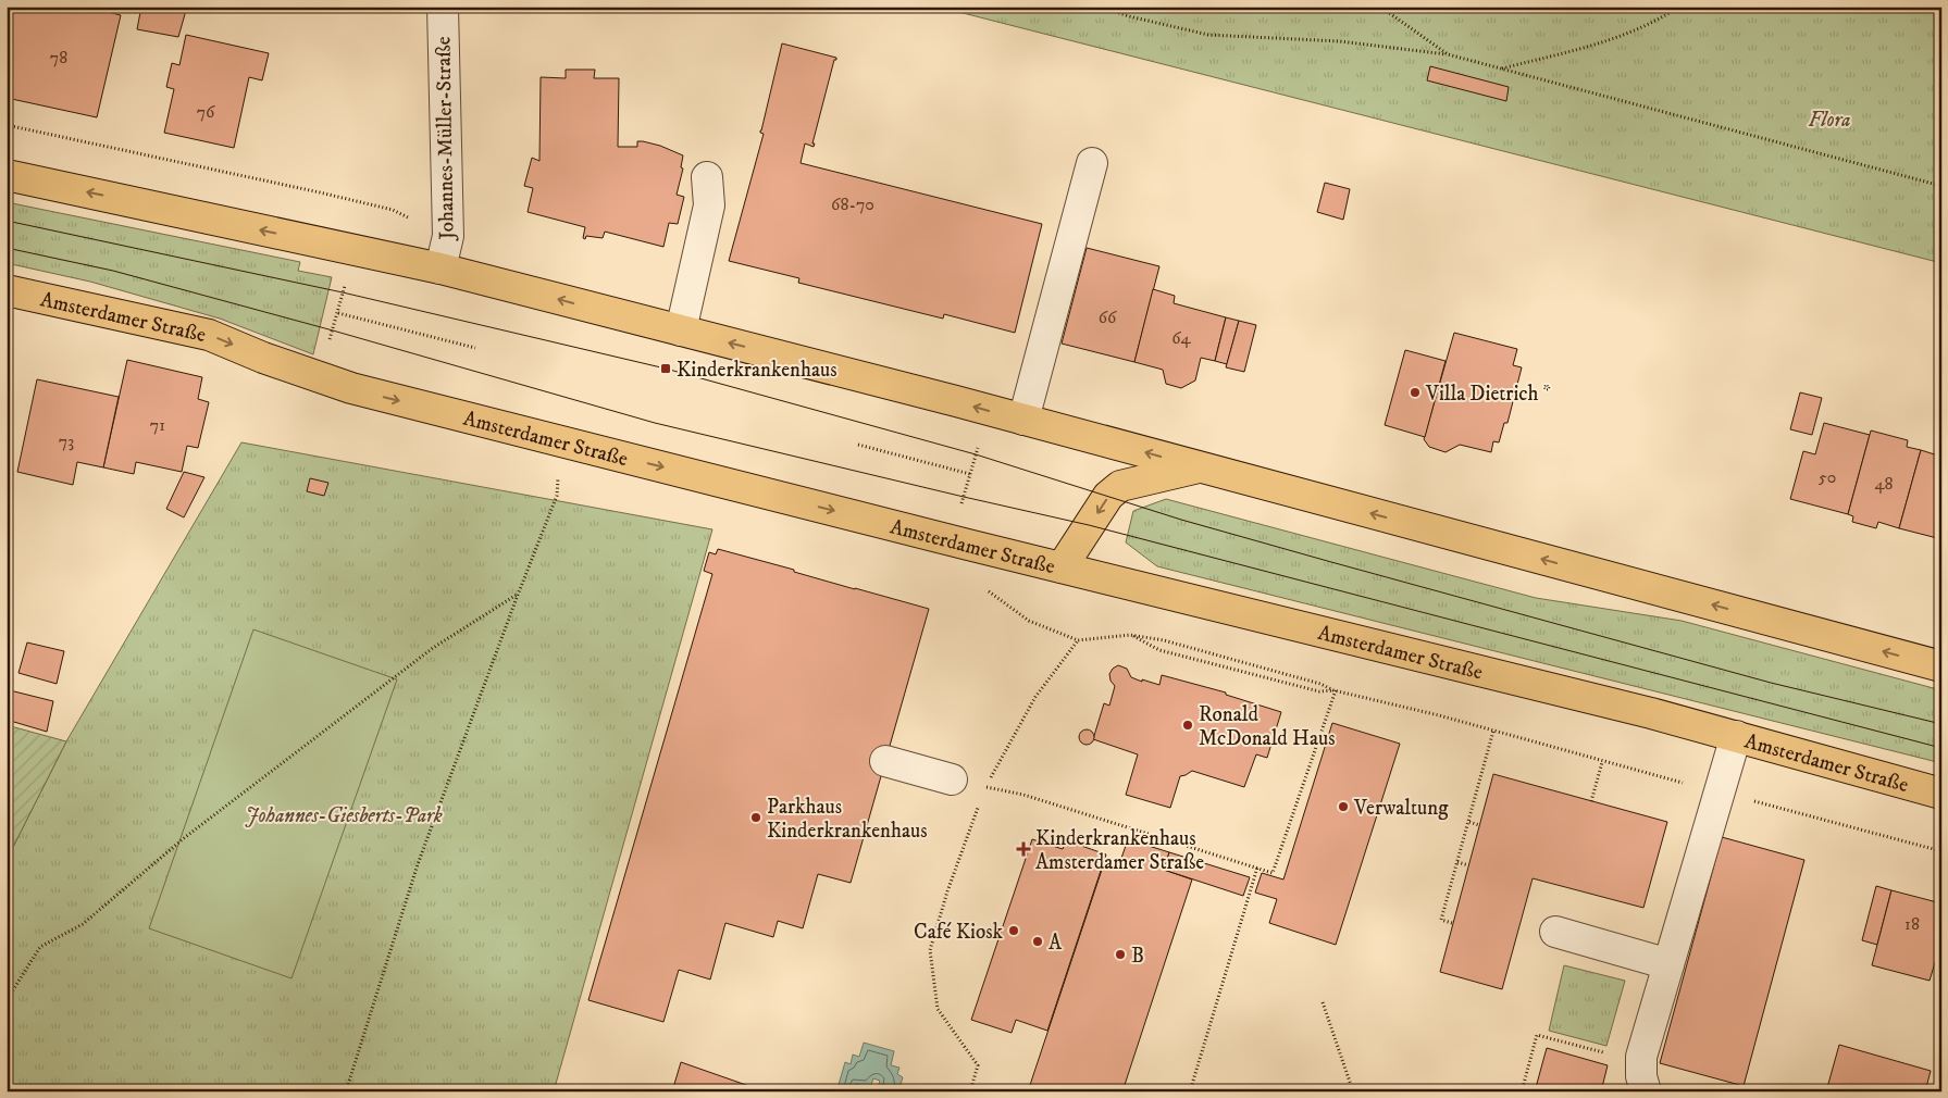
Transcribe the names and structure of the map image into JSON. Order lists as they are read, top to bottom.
{
  "streets": {
    "main road": ["Amsterdamer Straße"],
    "street": ["Johannes-Müller-Straße"]
  },
  "parks": ["Flora", "Johannes-Giesberts-Park"],
  "places": {
    "transit": ["Kinderkrankenhaus"],
    "other": [
      "Villa Dietrich *",
      "Ronald McDonald Haus",
      "Verwaltung",
      "Parkhaus Kinderkrankenhaus",
      "Café Kiosk",
      "A",
      "B"
    ],
    "health": ["Kinderkrankenhaus Amsterdamer Straße"]
  },
  "house_numbers": [
    "78",
    "76",
    "68-70",
    "66",
    "64",
    "71",
    "73",
    "50",
    "48",
    "18"
  ]
}
